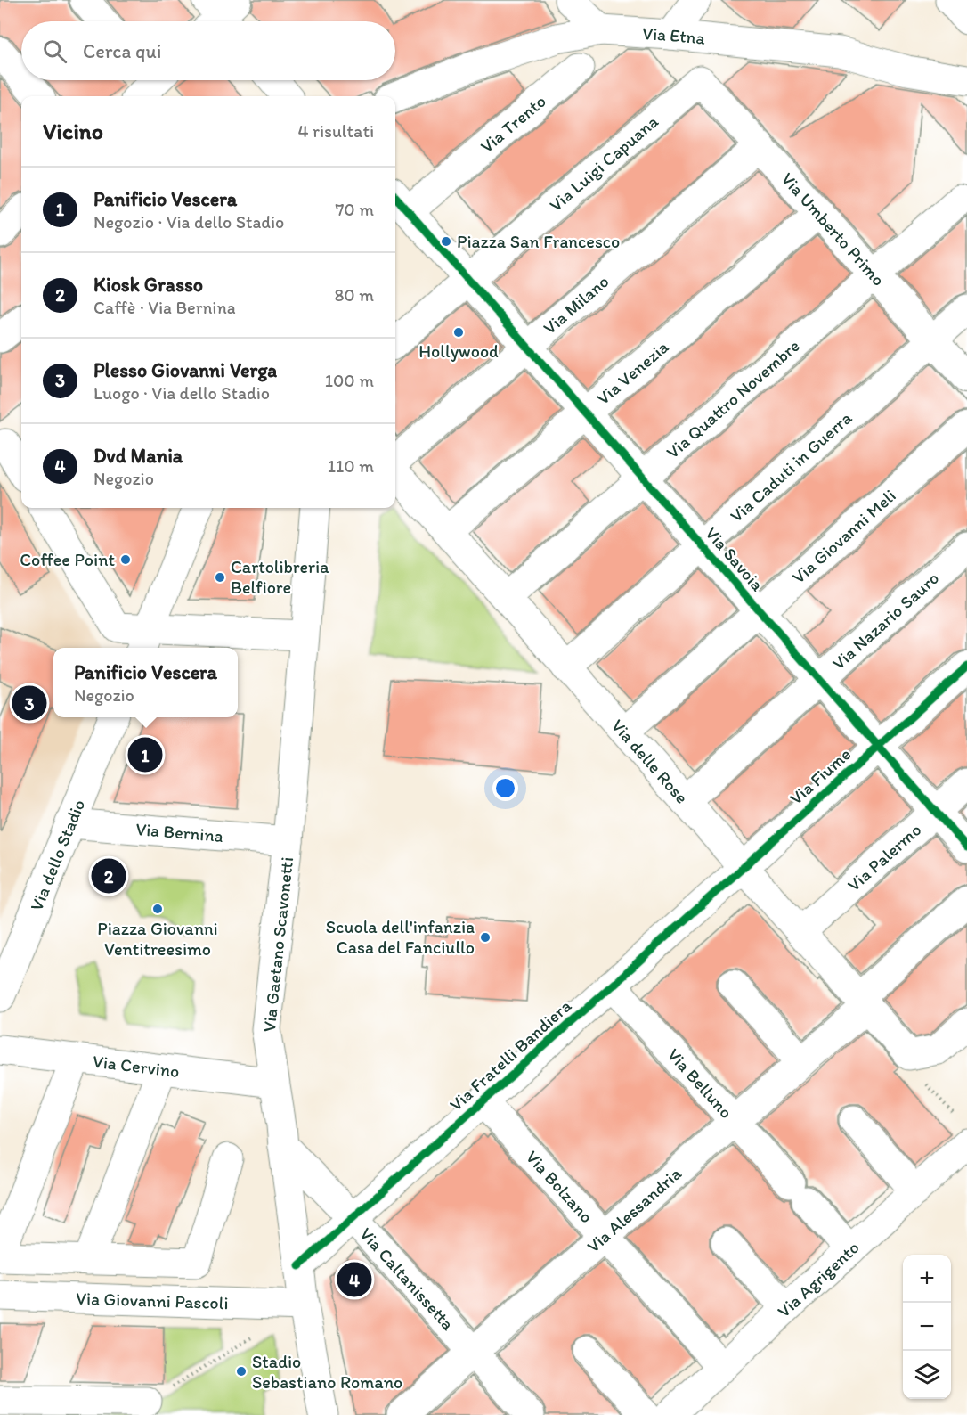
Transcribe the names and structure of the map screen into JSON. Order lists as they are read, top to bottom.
{
  "streets": {
    "street": [
      "Via Etna",
      "Via Trento",
      "Via Luigi Capuana",
      "Via Umberto Primo",
      "Via Milano",
      "Via Venezia",
      "Via Quattro Novembre",
      "Via Caduti in Guerra",
      "Via Giovanni Meli",
      "Via Savoia",
      "Via Nazario Sauro",
      "Via delle Rose",
      "Via Fiume",
      "Via Bernina",
      "Via dello Stadio",
      "Via Palermo",
      "Via Gaetano Scavonetti",
      "Via Fratelli Bandiera",
      "Via Cervino",
      "Via Belluno",
      "Via Bolzano",
      "Via Alessandria",
      "Via Caltanissetta",
      "Via Agrigento",
      "Via Giovanni Pascoli"
    ]
  },
  "crossings": [
    ["Via Trento", "Via Savoia"],
    ["Via Luigi Capuana", "Via Umberto Primo"],
    ["Via Luigi Capuana", "Via Savoia"],
    ["Via Umberto Primo", "Via Milano"],
    ["Via Umberto Primo", "Via Venezia"],
    ["Via Umberto Primo", "Via Quattro Novembre"],
    ["Via Umberto Primo", "Via Caduti in Guerra"],
    ["Via Milano", "Via Savoia"],
    ["Via Venezia", "Via Savoia"],
    ["Via Venezia", "Via delle Rose"],
    ["Via Quattro Novembre", "Via Savoia"],
    ["Via Quattro Novembre", "Via delle Rose"],
    ["Via Caduti in Guerra", "Via Savoia"],
    ["Via Caduti in Guerra", "Via delle Rose"],
    ["Via Giovanni Meli", "Via Savoia"],
    ["Via Giovanni Meli", "Via delle Rose"],
    ["Via Savoia", "Via Nazario Sauro"],
    ["Via Savoia", "Via Fiume"],
    ["Via Savoia", "Via Palermo"],
    ["Via Nazario Sauro", "Via delle Rose"],
    ["Via delle Rose", "Via Fiume"],
    ["Via delle Rose", "Via Palermo"],
    ["Via delle Rose", "Via Fratelli Bandiera"],
    ["Via delle Rose", "Via Alessandria"],
    ["Via Fiume", "Via Fratelli Bandiera"],
    ["Via Bernina", "Via dello Stadio"],
    ["Via Bernina", "Via Gaetano Scavonetti"],
    ["Via Gaetano Scavonetti", "Via Fratelli Bandiera"],
    ["Via Gaetano Scavonetti", "Via Cervino"],
    ["Via Gaetano Scavonetti", "Via Caltanissetta"],
    ["Via Gaetano Scavonetti", "Via Giovanni Pascoli"],
    ["Via Fratelli Bandiera", "Via Belluno"],
    ["Via Fratelli Bandiera", "Via Bolzano"],
    ["Via Fratelli Bandiera", "Via Caltanissetta"],
    ["Via Belluno", "Via Alessandria"],
    ["Via Belluno", "Via Agrigento"],
    ["Via Bolzano", "Via Alessandria"],
    ["Via Bolzano", "Via Agrigento"],
    ["Via Alessandria", "Via Caltanissetta"]
  ],
  "places": [
    "Piazza San Francesco",
    "Hollywood",
    "Coffee Point",
    "Cartolibreria Belfiore",
    "Piazza Giovanni Ventitreesimo",
    "Scuola dell'infanzia Casa del Fanciullo",
    "Stadio Sebastiano Romano"
  ],
  "page": {
    "search": "Cerca qui",
    "heading": ["Vicino", "4 risultati"],
    "list": [
      {
        "mark": "1",
        "name": "Panificio Vescera",
        "note": "Negozio · Via dello Stadio",
        "value": "70 m"
      },
      {
        "mark": "2",
        "name": "Kiosk Grasso",
        "note": "Caffè · Via Bernina",
        "value": "80 m"
      },
      {
        "mark": "3",
        "name": "Plesso Giovanni Verga",
        "note": "Luogo · Via dello Stadio",
        "value": "100 m"
      },
      {
        "mark": "4",
        "name": "Dvd Mania",
        "note": "Negozio",
        "value": "110 m"
      }
    ],
    "popup": ["Panificio Vescera", "Negozio"],
    "pins": [
      "3",
      "1",
      "2",
      "4"
    ],
    "map_buttons": ["+", "−"]
  }
}
